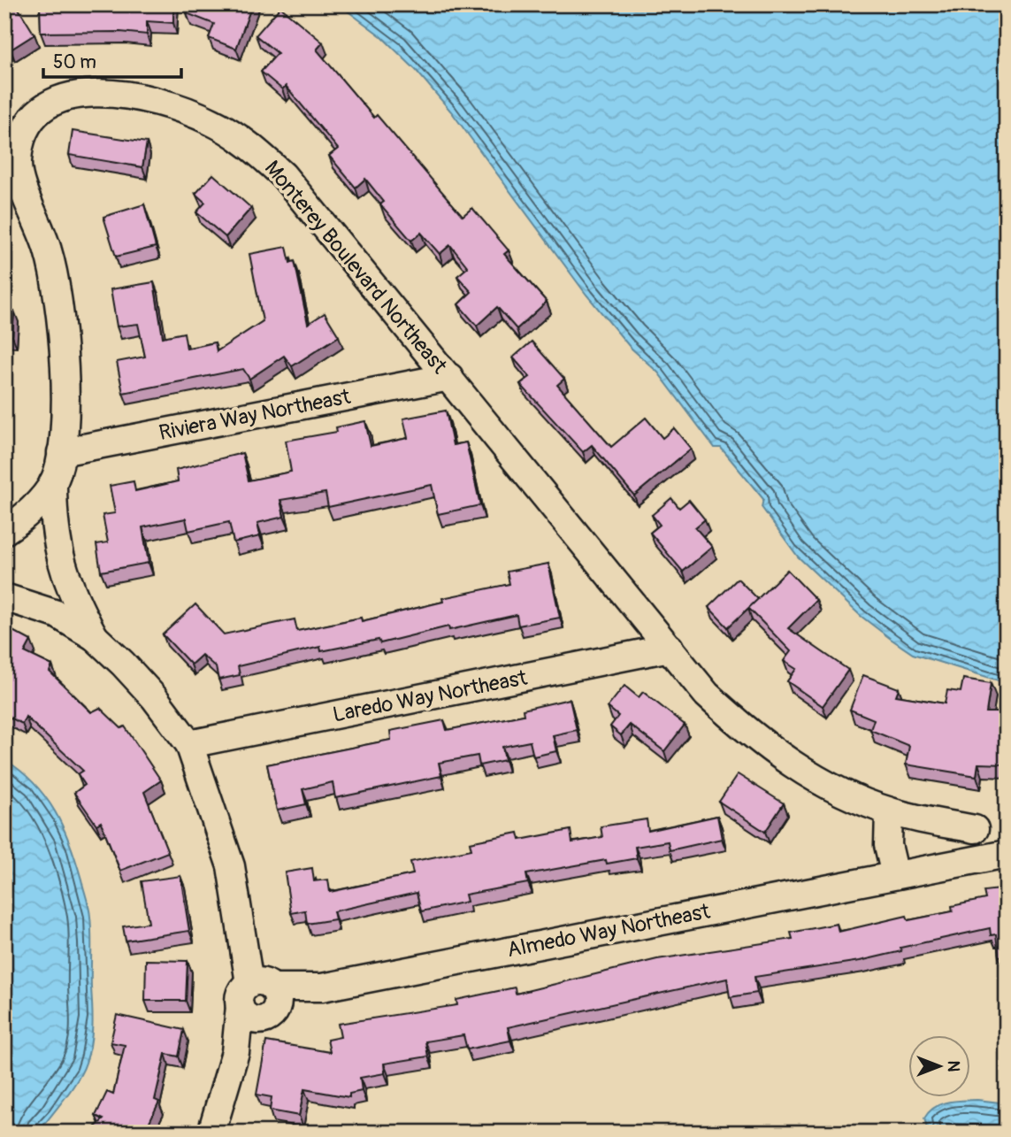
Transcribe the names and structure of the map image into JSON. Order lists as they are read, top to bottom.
{
  "streets": {
    "street": [
      "Monterey Boulevard Northeast",
      "Riviera Way Northeast",
      "Laredo Way Northeast",
      "Almedo Way Northeast"
    ]
  },
  "crossings": [
    ["Monterey Boulevard Northeast", "Riviera Way Northeast"],
    ["Monterey Boulevard Northeast", "Laredo Way Northeast"],
    ["Monterey Boulevard Northeast", "Almedo Way Northeast"]
  ],
  "scale_bar": "50 m",
  "north": "right"
}
